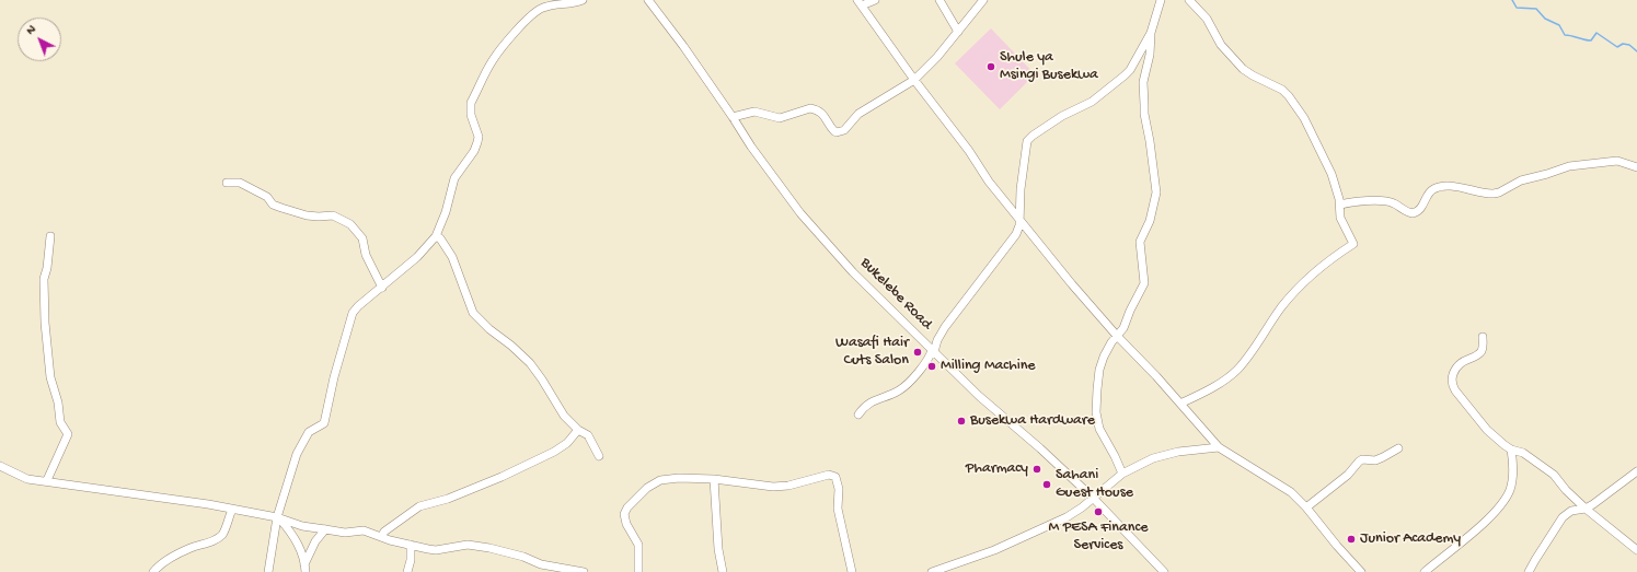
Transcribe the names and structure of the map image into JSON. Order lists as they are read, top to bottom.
{
  "streets": {
    "street": ["Bukelebe Road"]
  },
  "places": [
    "Shule ya Msingi Busekwa",
    "Wasafi Hair Cuts Salon",
    "Milling Machine",
    "Busekwa Hardware",
    "Pharmacy",
    "Sahani Guest House",
    "M PESA Finance Services",
    "Junior Academy"
  ],
  "north": "top left"
}
